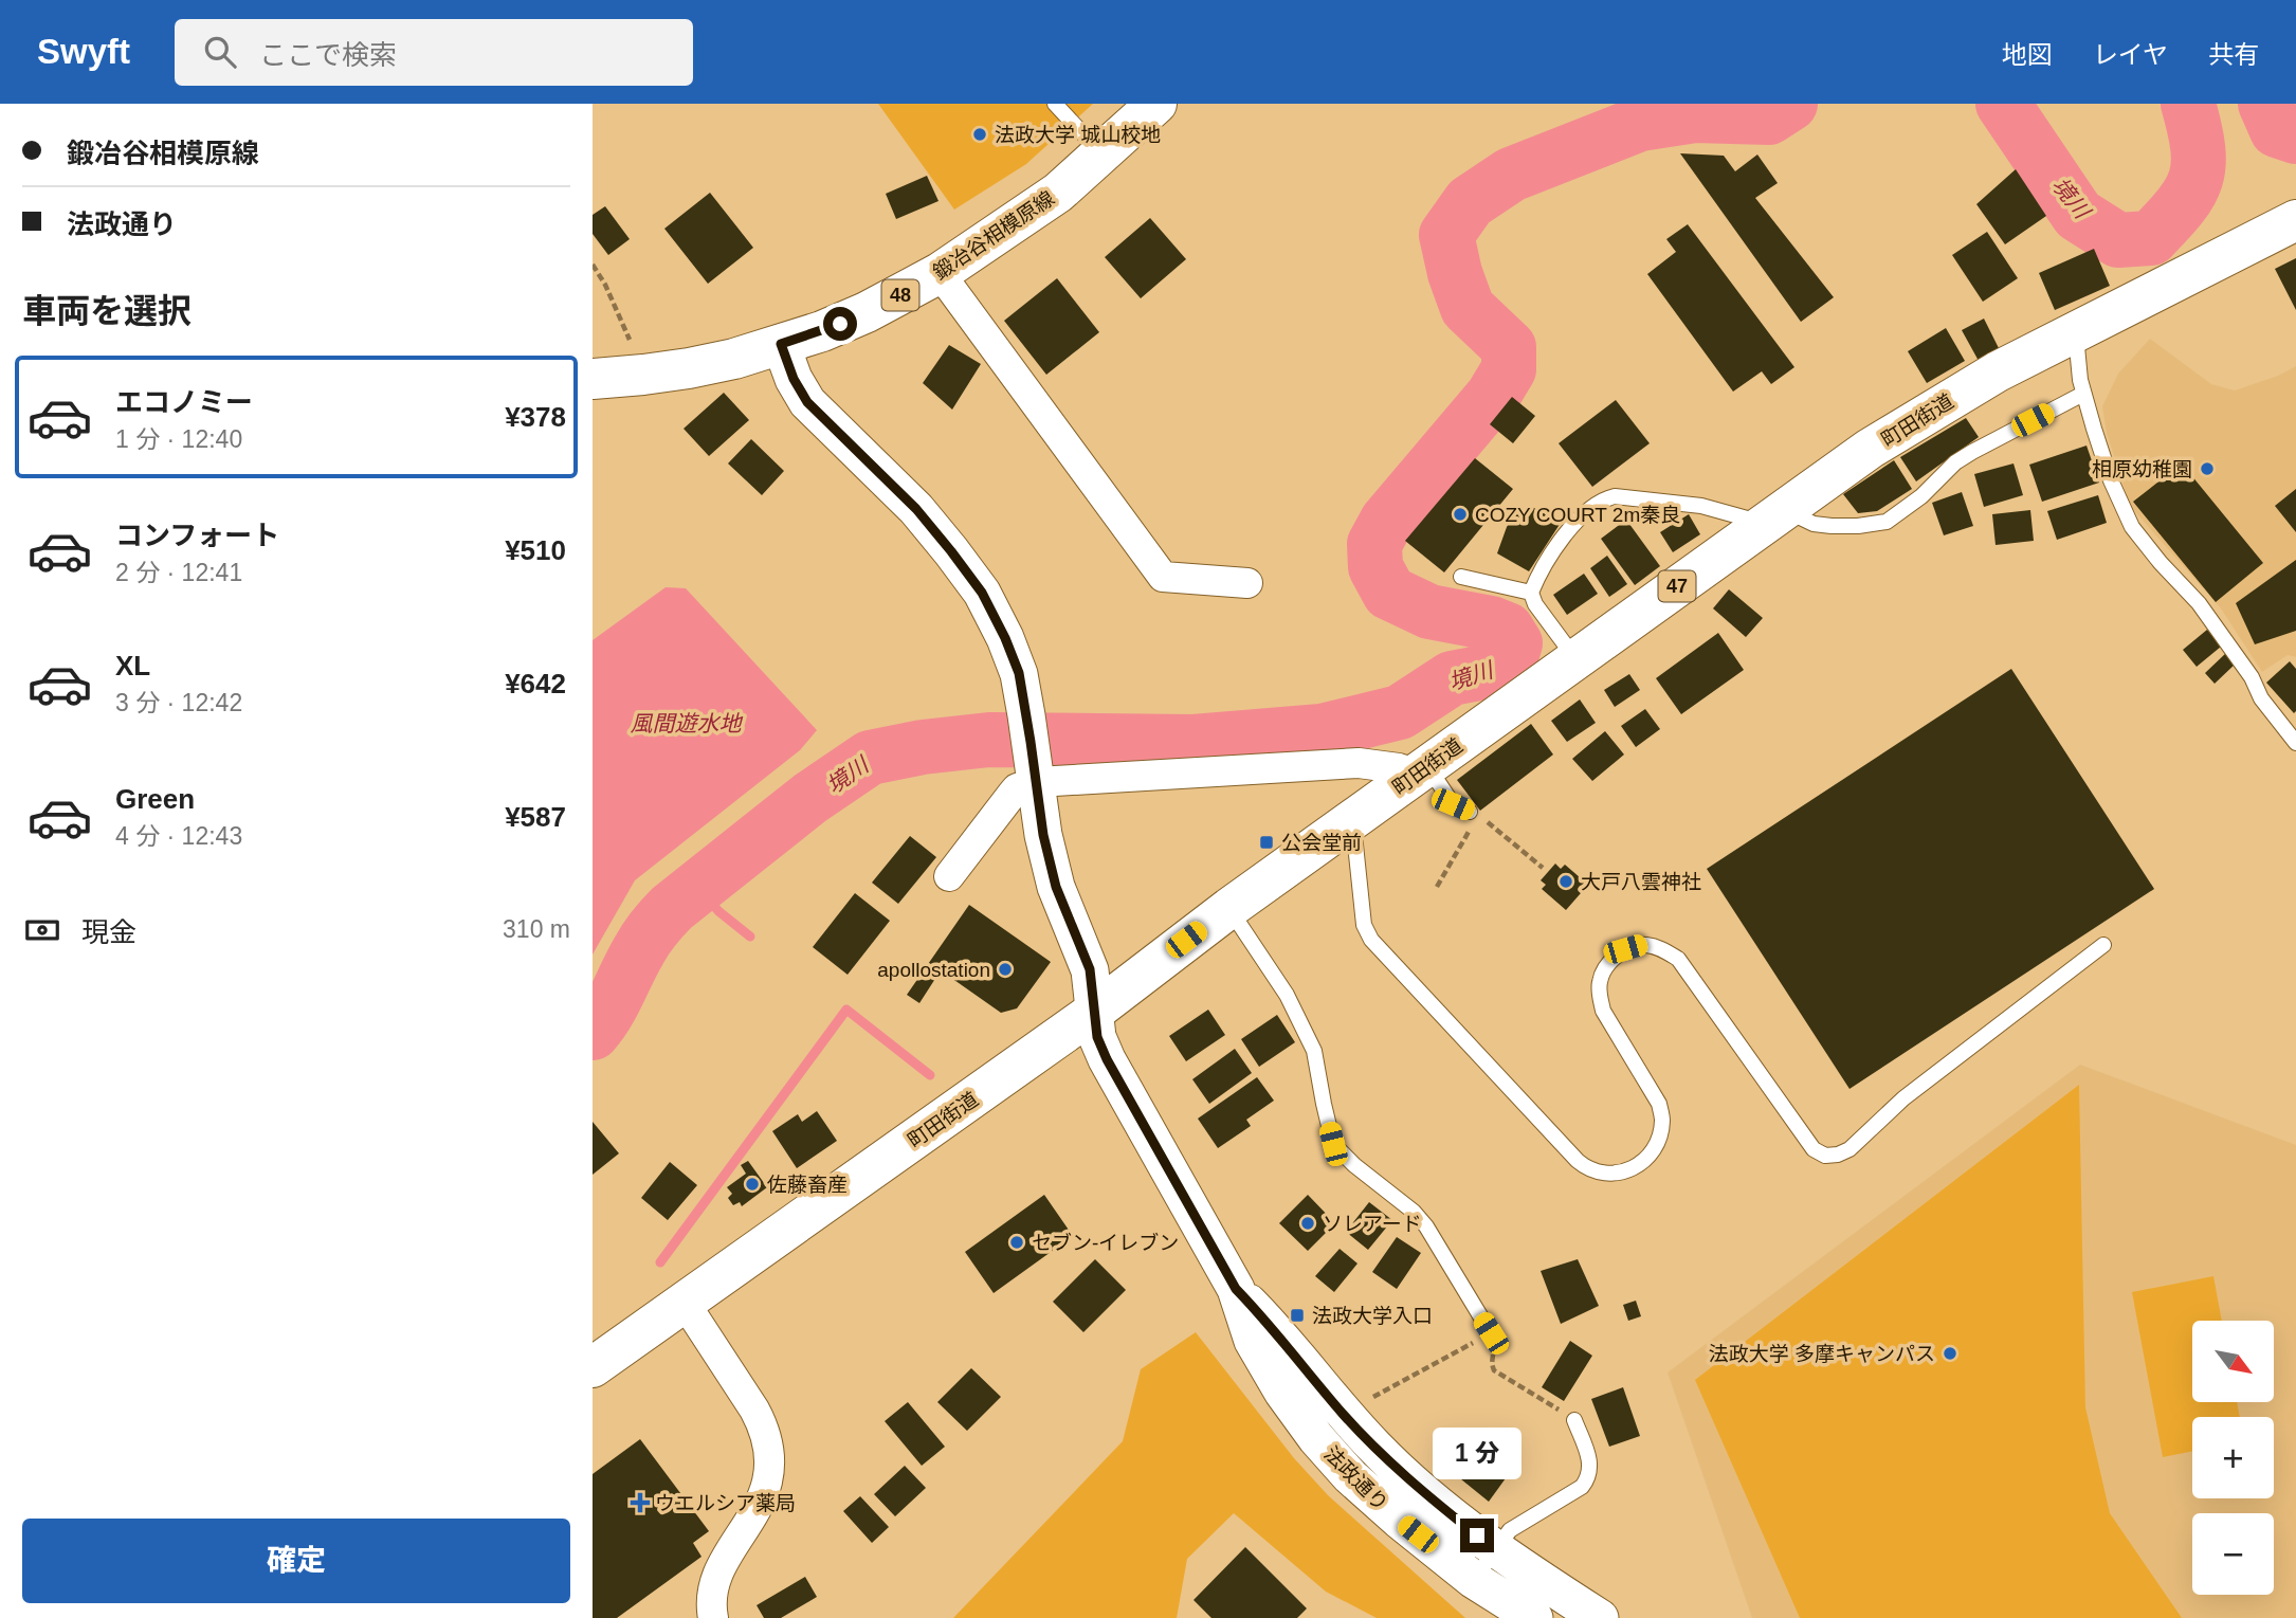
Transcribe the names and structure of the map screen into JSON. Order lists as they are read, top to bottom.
{
  "streets": {
    "main road": [
      "鍛冶谷相模原線",
      "48",
      "町田街道",
      "47"
    ],
    "street": ["法政通り"]
  },
  "crossings": [
    ["鍛冶谷相模原線", "法政通り"],
    ["町田街道", "法政通り"]
  ],
  "water": ["境川", "風間遊水地"],
  "places": {
    "other": [
      "法政大学 城山校地",
      "相原幼稚園",
      "COZY COURT 2m秦良",
      "大戸八雲神社",
      "apollostation",
      "佐藤畜産",
      "ソレアード",
      "セブン-イレブン",
      "法政大学 多摩キャンパス"
    ],
    "transit": ["公会堂前", "法政大学入口"],
    "health": ["ウエルシア薬局"]
  },
  "north": "bottom right",
  "page": {
    "header": "Swyft",
    "search": "ここで検索",
    "nav": ["地図", "レイヤ", "共有"],
    "banner": ["鍛冶谷相模原線", "法政通り"],
    "heading": "車両を選択",
    "list": [
      {
        "name": "エコノミー",
        "note": "1 分 · 12:40",
        "value": "¥378"
      },
      {
        "name": "コンフォート",
        "note": "2 分 · 12:41",
        "value": "¥510"
      },
      {
        "name": "XL",
        "note": "3 分 · 12:42",
        "value": "¥642"
      },
      {
        "name": "Green",
        "note": "4 分 · 12:43",
        "value": "¥587"
      }
    ],
    "pay": ["現金", "310 m"],
    "map_buttons": ["+", "−"],
    "bubble": "1 分",
    "buttons": "確定"
  }
}
